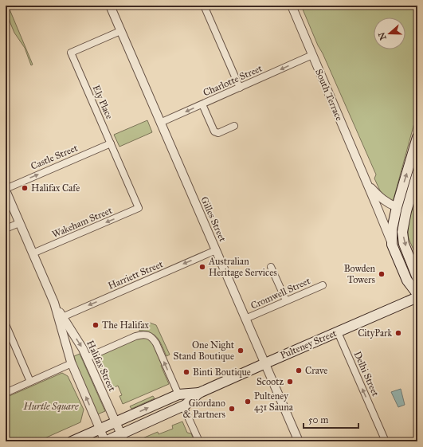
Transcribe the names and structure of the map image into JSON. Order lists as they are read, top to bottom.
{
  "streets": {
    "main road": ["South Terrace", "Pulteney Street"],
    "street": [
      "Charlotte Street",
      "Ely Place",
      "Castle Street",
      "Gilles Street",
      "Wakeham Street",
      "Harriett Street",
      "Cromwell Street",
      "Halifax Street",
      "Delhi Street"
    ]
  },
  "crossings": [
    ["Charlotte Street", "South Terrace"],
    ["Charlotte Street", "Gilles Street"],
    ["Ely Place", "Castle Street"],
    ["Ely Place", "Gilles Street"],
    ["Ely Place", "Wakeham Street"],
    ["Castle Street", "Halifax Street"],
    ["Gilles Street", "Harriett Street"],
    ["Gilles Street", "Cromwell Street"],
    ["Gilles Street", "Pulteney Street"],
    ["Wakeham Street", "Halifax Street"],
    ["Harriett Street", "Halifax Street"],
    ["Pulteney Street", "Halifax Street"],
    ["Pulteney Street", "Delhi Street"]
  ],
  "one_way": [
    "Charlotte Street",
    "Castle Street",
    "Wakeham Street",
    "Harriett Street",
    "Delhi Street"
  ],
  "parks": ["Hurtle Square"],
  "places": [
    "Halifax Cafe",
    "Australian Heritage Services",
    "Bowden Towers",
    "The Halifax",
    "CityPark",
    "One Night Stand Boutique",
    "Crave",
    "Binti Boutique",
    "Scootz",
    "Pulteney 431 Sauna",
    "Giordano & Partners"
  ],
  "scale_bar": "50 m",
  "north": "left"
}
